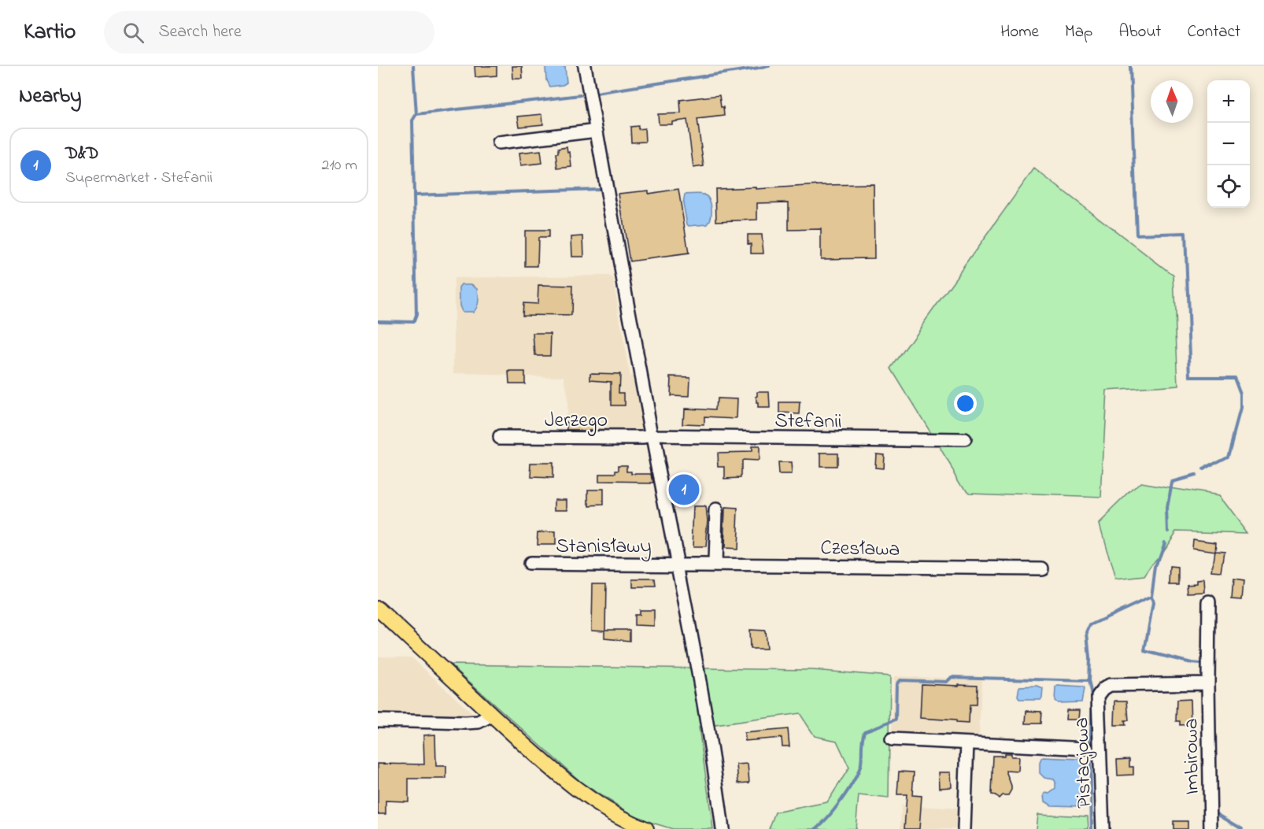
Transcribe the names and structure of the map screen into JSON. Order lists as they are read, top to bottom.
{
  "streets": {
    "street": [
      "Jerzego",
      "Stefanii",
      "Stanisławy",
      "Czesława",
      "Imbirowa",
      "Pistacjowa"
    ]
  },
  "crossings": [
    ["Jerzego", "Stefanii"],
    ["Stanisławy", "Czesława"],
    ["Imbirowa", "Pistacjowa"]
  ],
  "north": "top",
  "page": {
    "header": "Kartio",
    "search": "Search here",
    "nav": [
      "Home",
      "Map",
      "About",
      "Contact"
    ],
    "heading": "Nearby",
    "map_buttons": ["+", "−"],
    "list": [
      {
        "mark": "1",
        "name": "D&D",
        "note": "Supermarket · Stefanii",
        "value": "210 m"
      }
    ],
    "pins": "1"
  }
}
